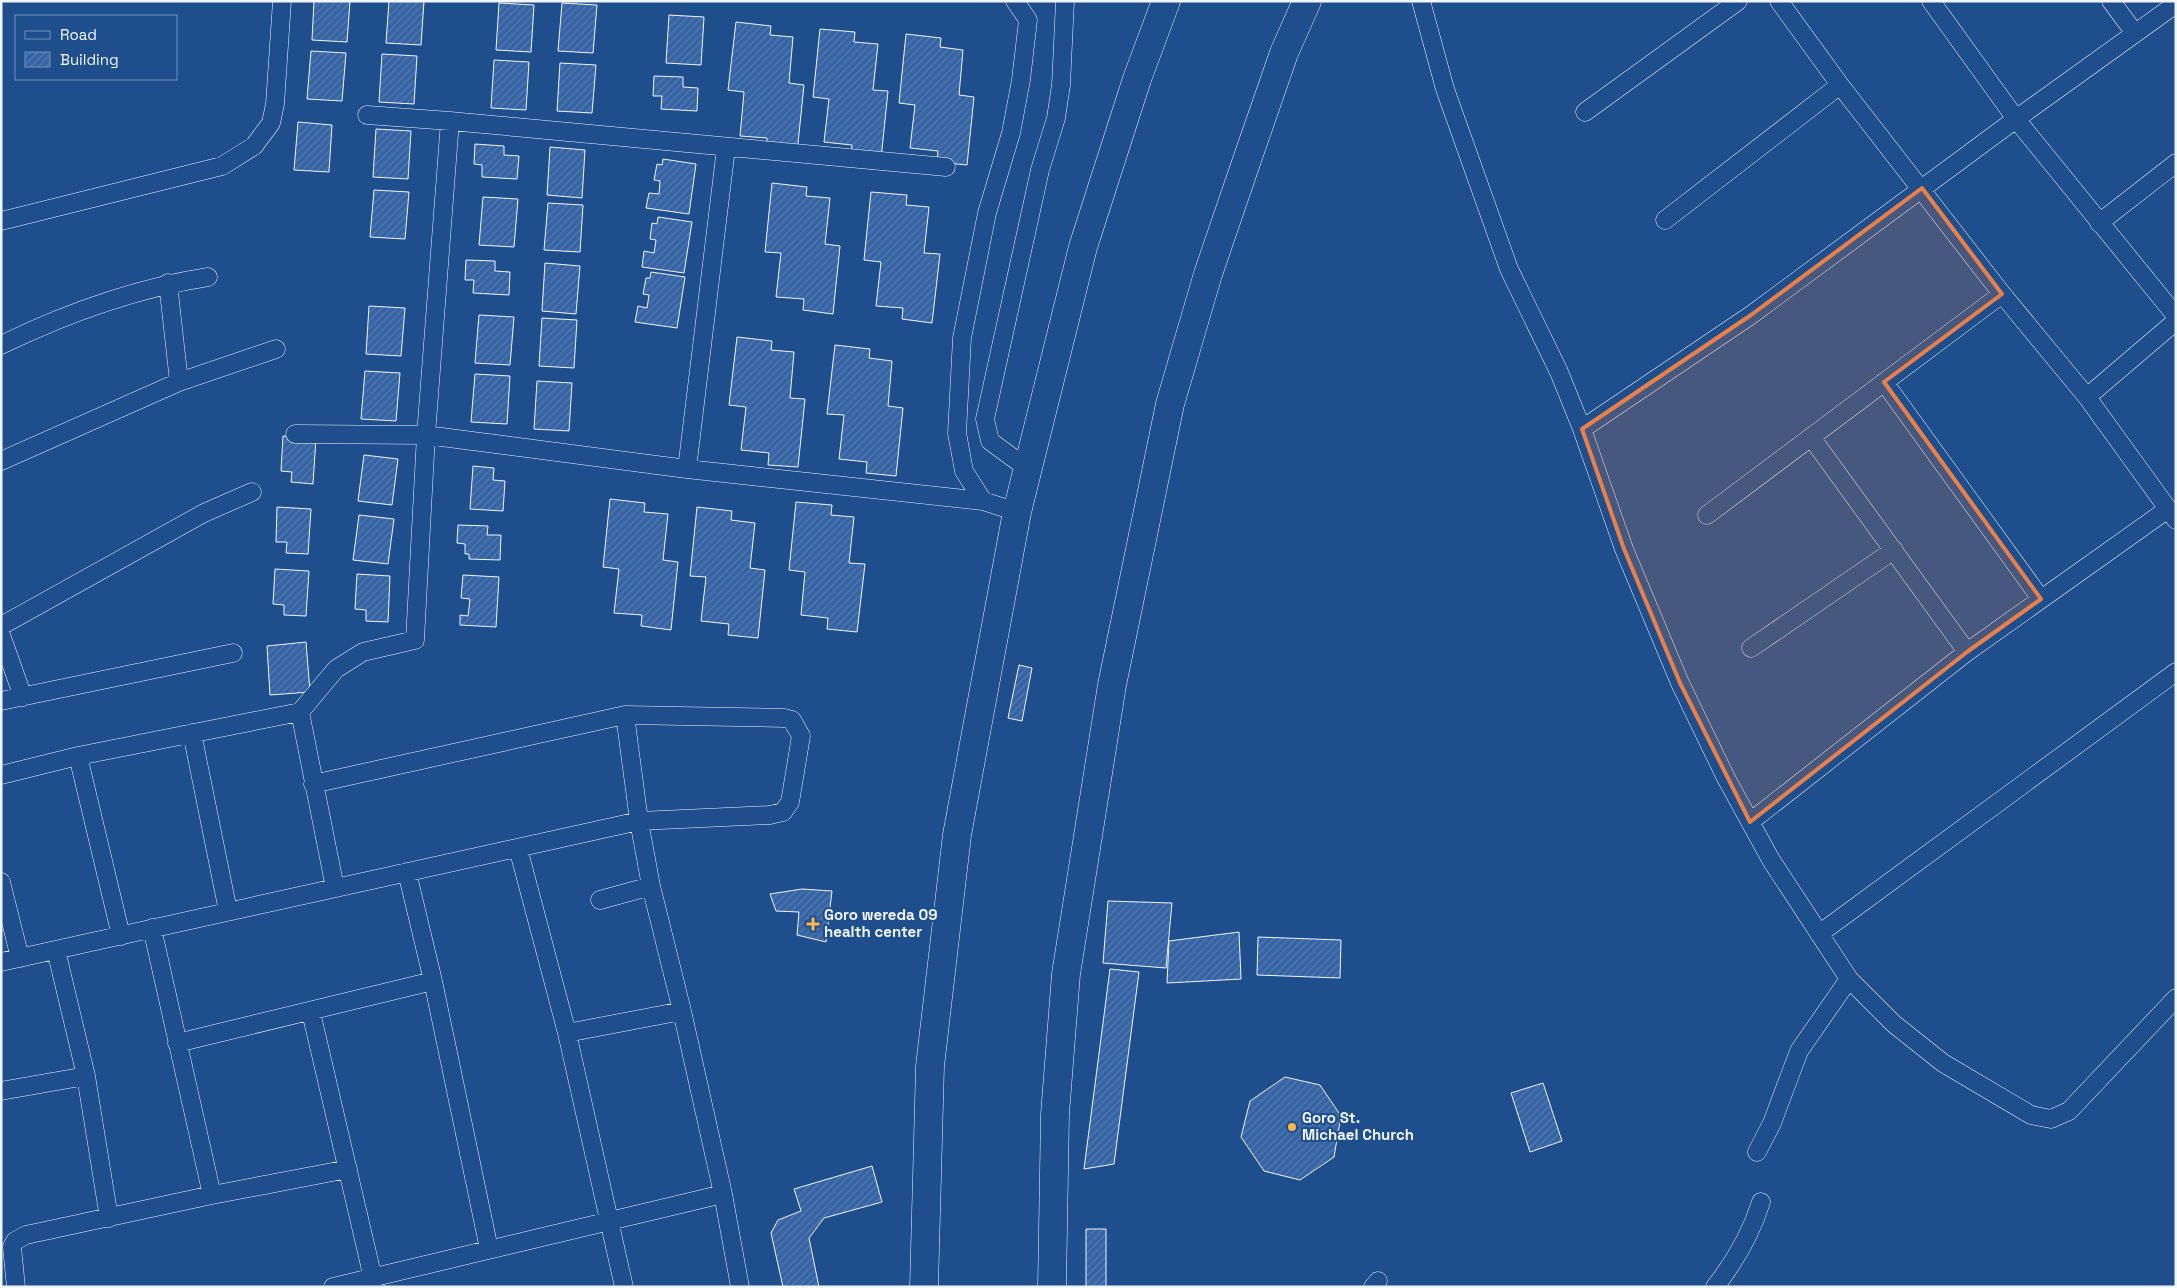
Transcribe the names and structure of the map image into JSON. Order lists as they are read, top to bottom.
{
  "places": {
    "health": ["Goro wereda 09 health center"],
    "other": ["Goro St. Michael Church"]
  },
  "legend": ["Road", "Building"]
}
